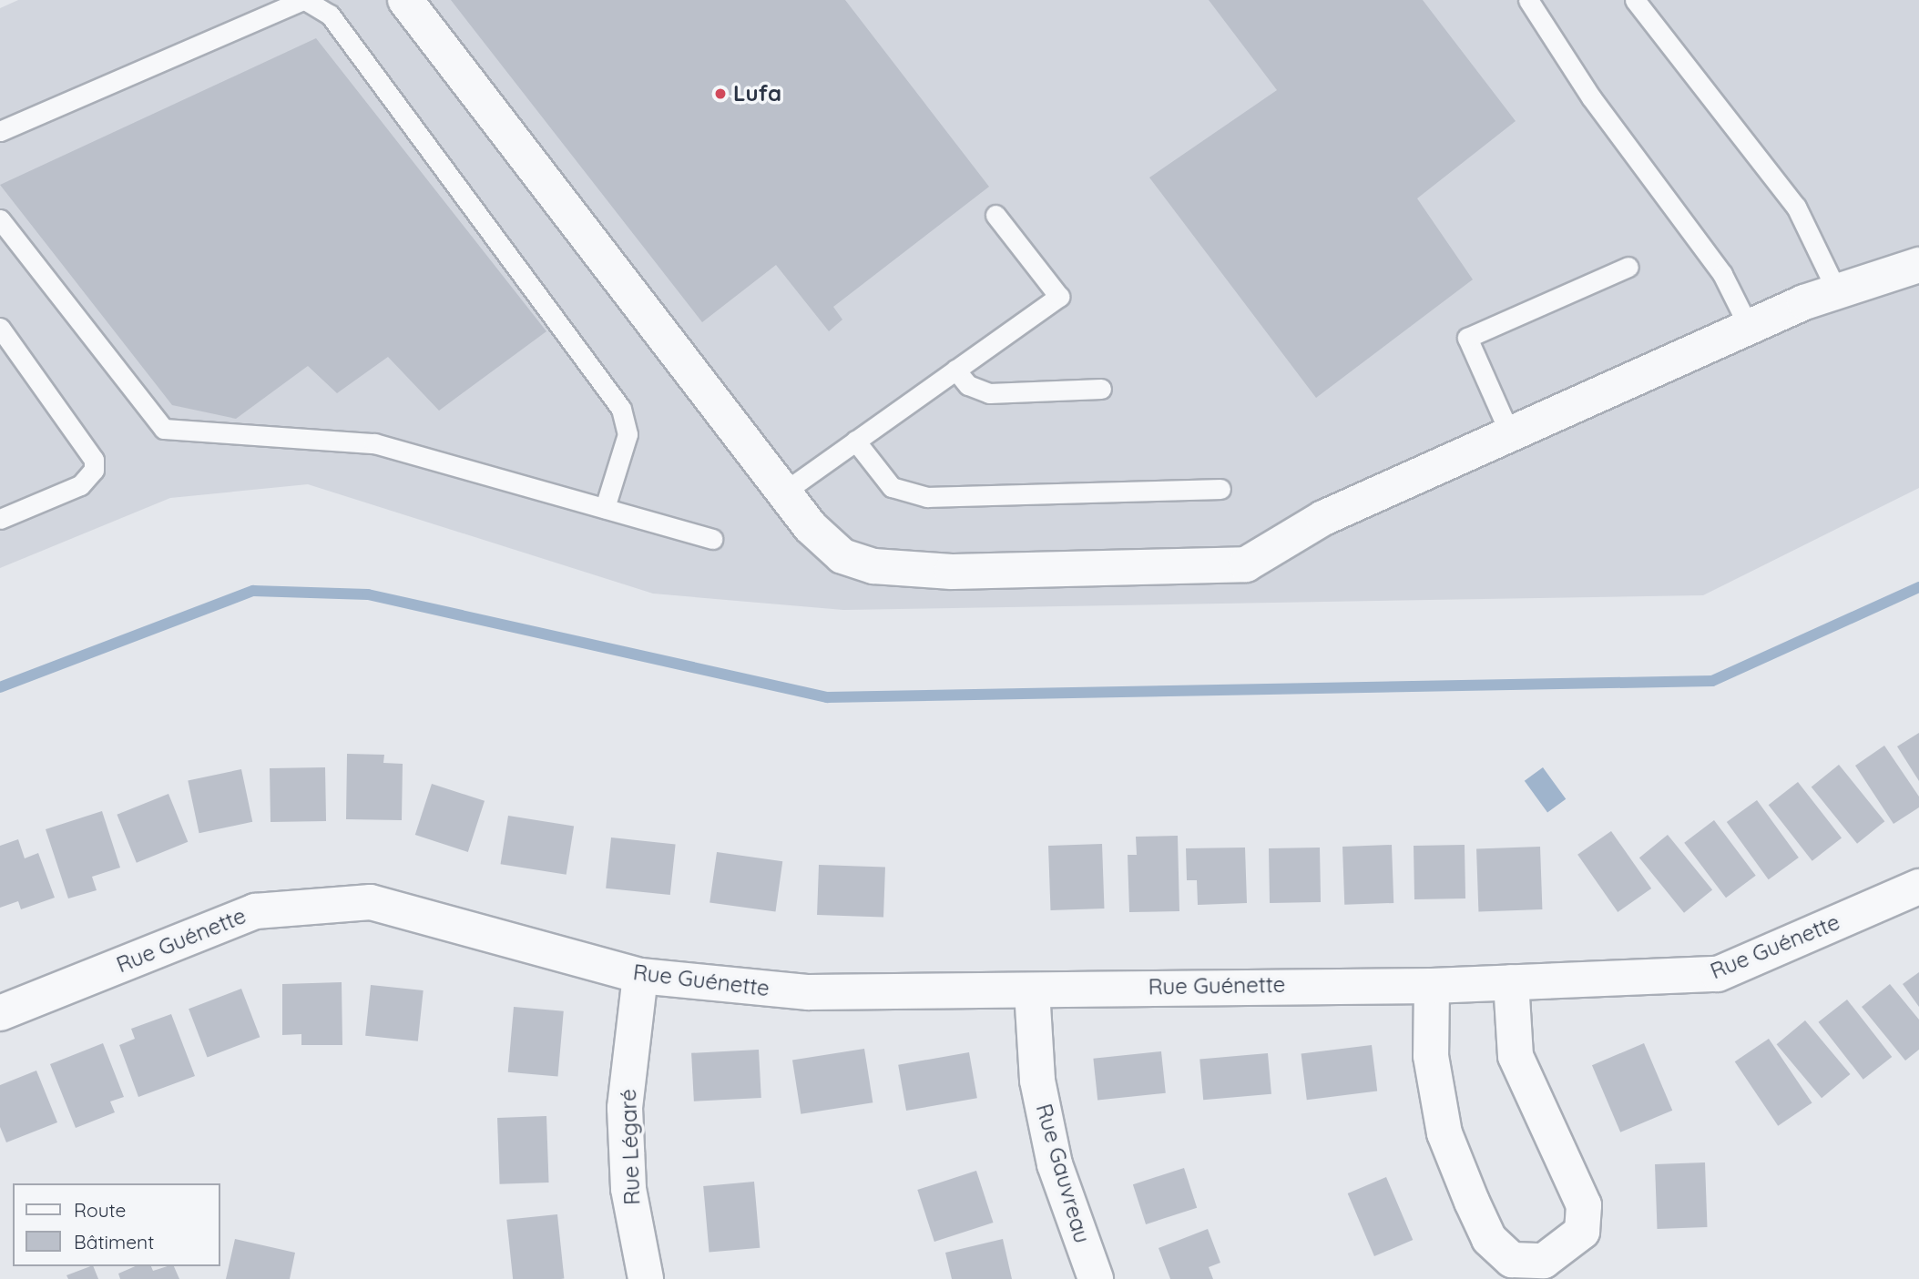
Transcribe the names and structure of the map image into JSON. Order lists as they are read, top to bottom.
{
  "streets": {
    "street": ["Rue Guénette", "Rue Légaré", "Rue Gauvreau"]
  },
  "crossings": [
    ["Rue Guénette", "Rue Légaré"],
    ["Rue Guénette", "Rue Gauvreau"]
  ],
  "places": ["Lufa"],
  "legend": ["Route", "Bâtiment"]
}
